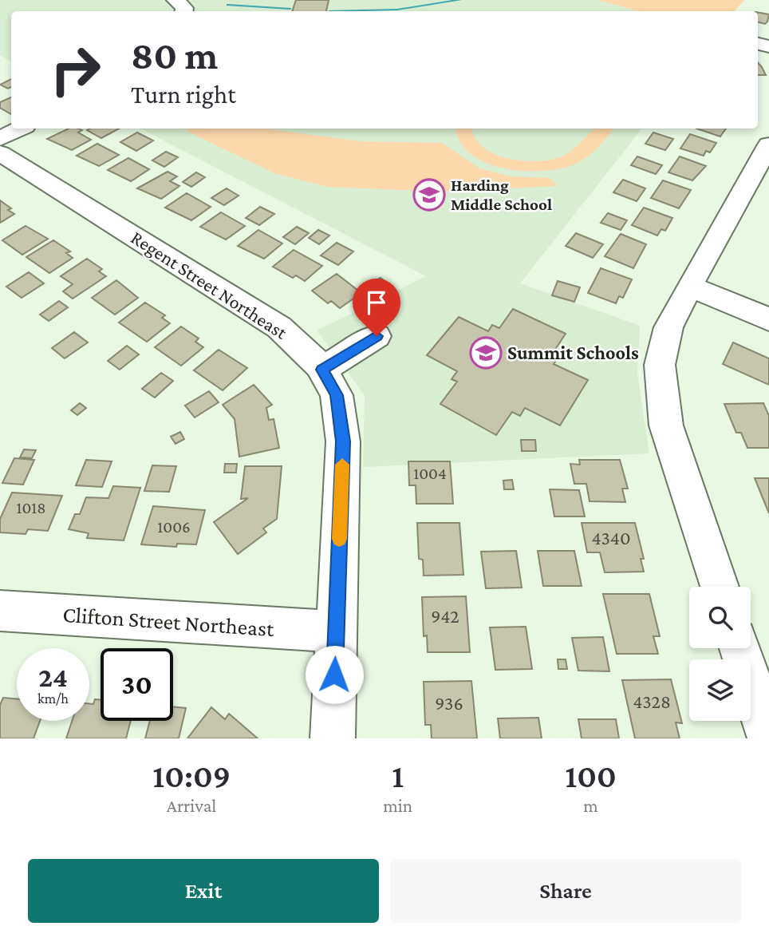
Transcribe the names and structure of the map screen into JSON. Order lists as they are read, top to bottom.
{
  "streets": {
    "street": ["Regent Street Northeast", "Clifton Street Northeast"]
  },
  "crossings": [
    ["Regent Street Northeast", "Clifton Street Northeast"]
  ],
  "places": {
    "school or university": ["Harding Middle School", "Summit Schools"]
  },
  "house_numbers": [
    "1004",
    "1018",
    "1006",
    "4340",
    "942",
    "4328",
    "936"
  ],
  "page": {
    "turn": ["80 m", "Turn right"],
    "speed": "24 km/h",
    "limit": "30",
    "eta": [
      "10:09",
      "Arrival",
      "1",
      "min",
      "100",
      "m"
    ],
    "buttons": ["Exit", "Share"]
  }
}
